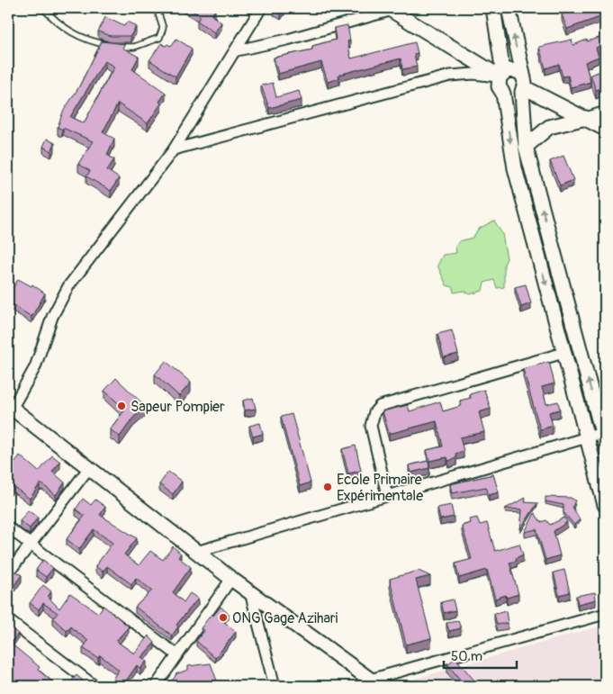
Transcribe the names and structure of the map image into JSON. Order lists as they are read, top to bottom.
{
  "places": ["Sapeur Pompier", "Ecole Primaire Expérimentale", "ONG Gage Azihari"],
  "scale_bar": "50 m"
}
